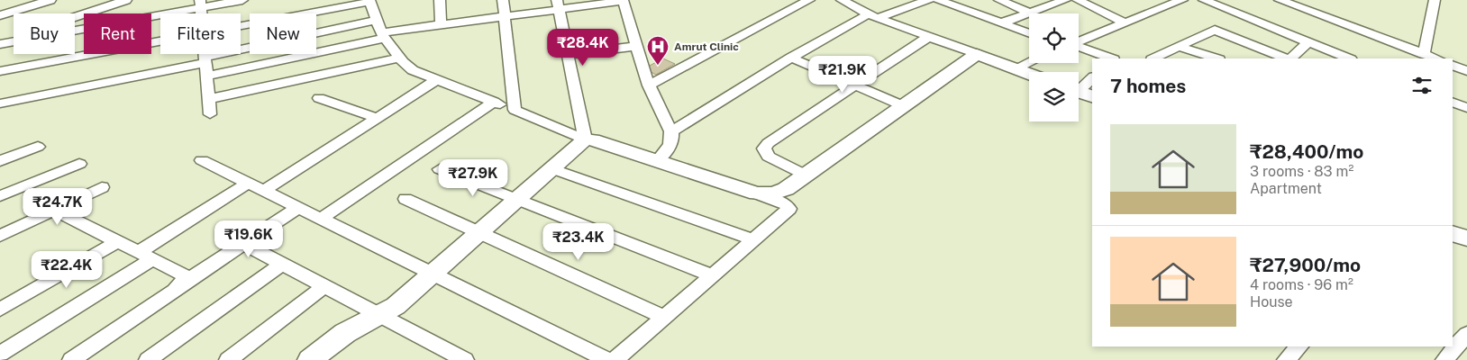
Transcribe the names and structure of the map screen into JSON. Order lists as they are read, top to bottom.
{
  "places": {
    "hospital": ["Amrut Clinic"]
  },
  "page": {
    "chip": [
      "Buy",
      "Rent",
      "Filters",
      "New"
    ],
    "price": [
      "₹28.4K",
      "₹21.9K",
      "₹27.9K",
      "₹24.7K",
      "₹19.6K",
      "₹23.4K",
      "₹22.4K"
    ],
    "heading": "7 homes",
    "list": [
      {
        "name": "₹28,400/mo",
        "note": "3 rooms · 83 m² · Apartment"
      },
      {
        "name": "₹27,900/mo",
        "note": "4 rooms · 96 m² · House"
      }
    ]
  }
}
